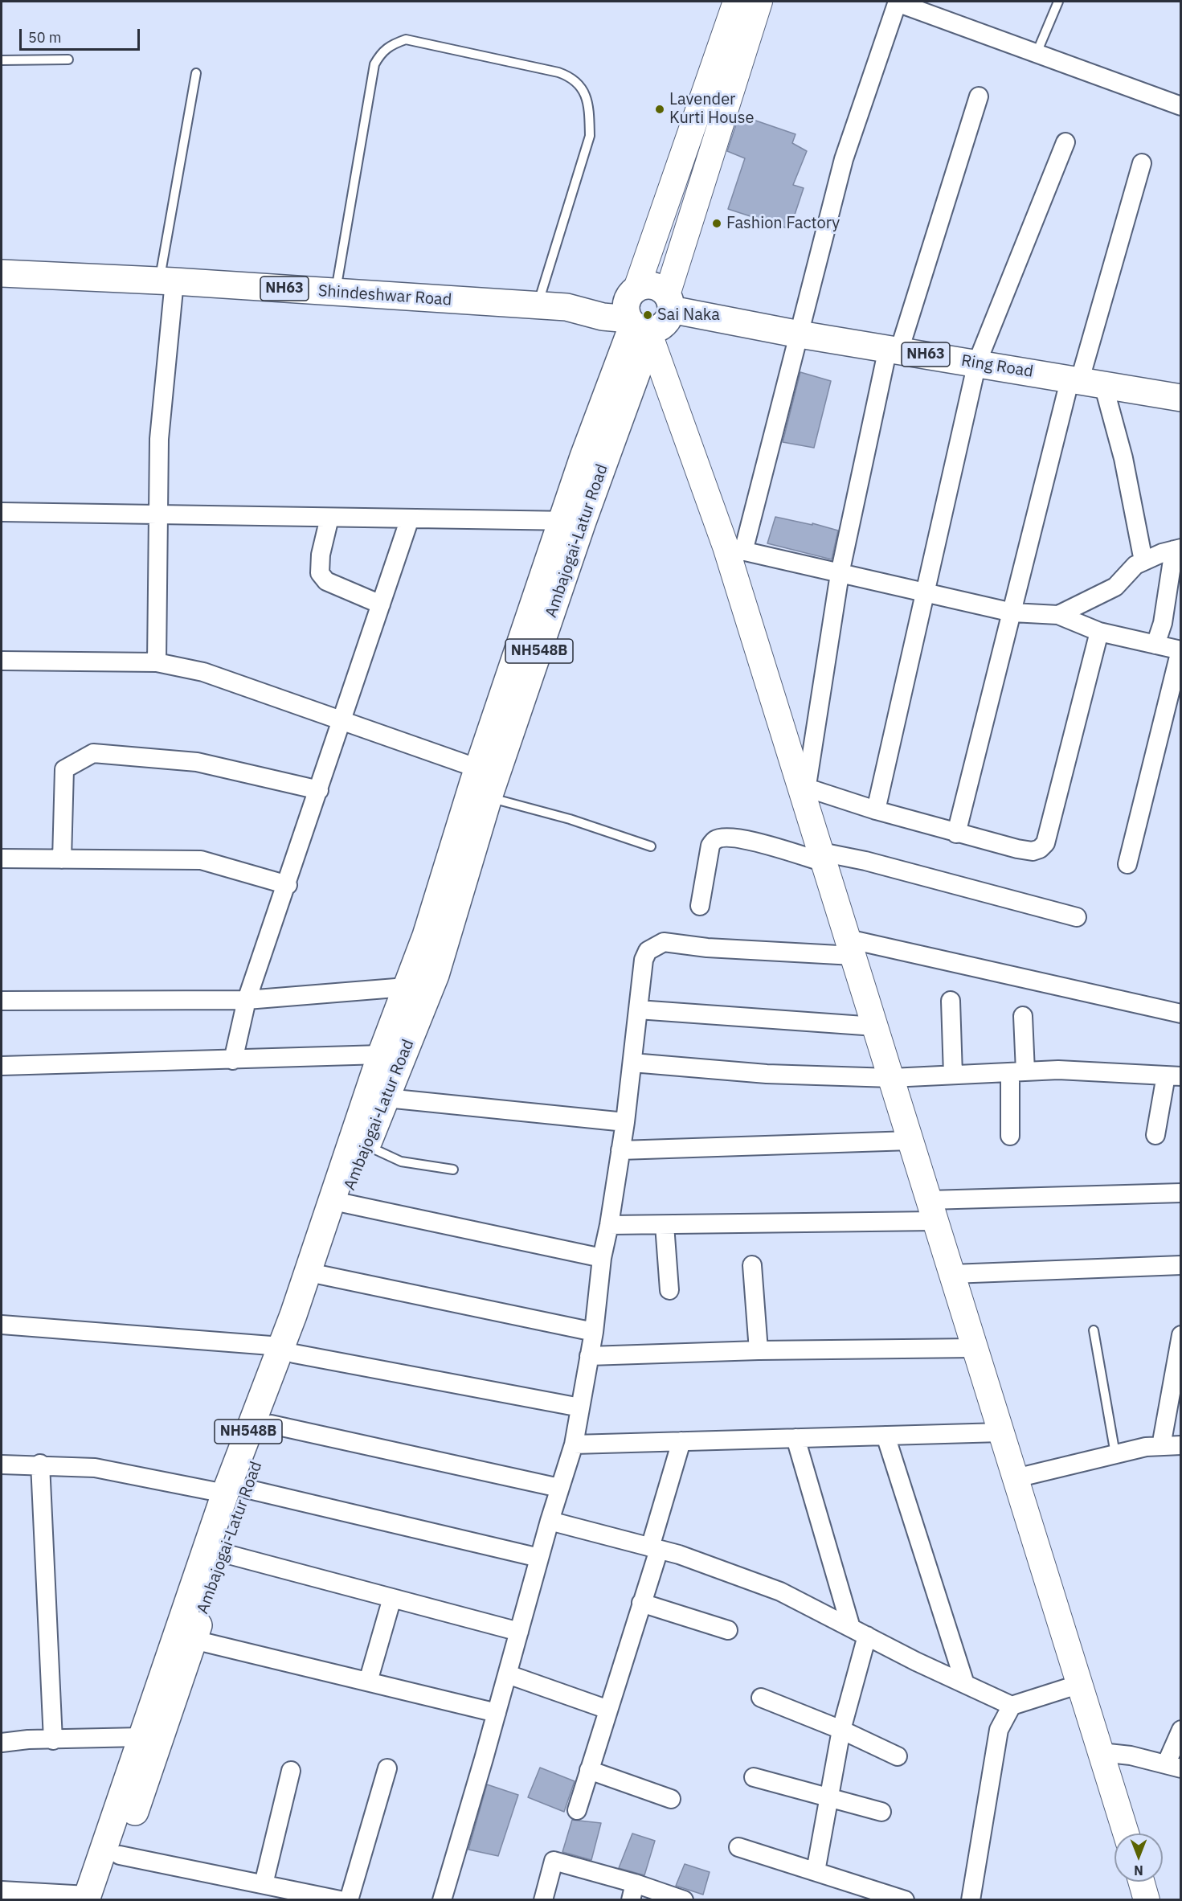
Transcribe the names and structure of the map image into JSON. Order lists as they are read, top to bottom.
{
  "streets": {
    "highway": [
      "NH63",
      "Shindeshwar Road",
      "Ring Road",
      "Ambajogai-Latur Road",
      "NH548B"
    ]
  },
  "crossings": [
    ["Shindeshwar Road", "Ambajogai-Latur Road"],
    ["Ring Road", "Ambajogai-Latur Road"],
    ["Ambajogai-Latur Road", "NH548B"]
  ],
  "places": ["Lavender Kurti House", "Fashion Factory", "Sai Naka"],
  "scale_bar": "50 m",
  "north": "bottom"
}
